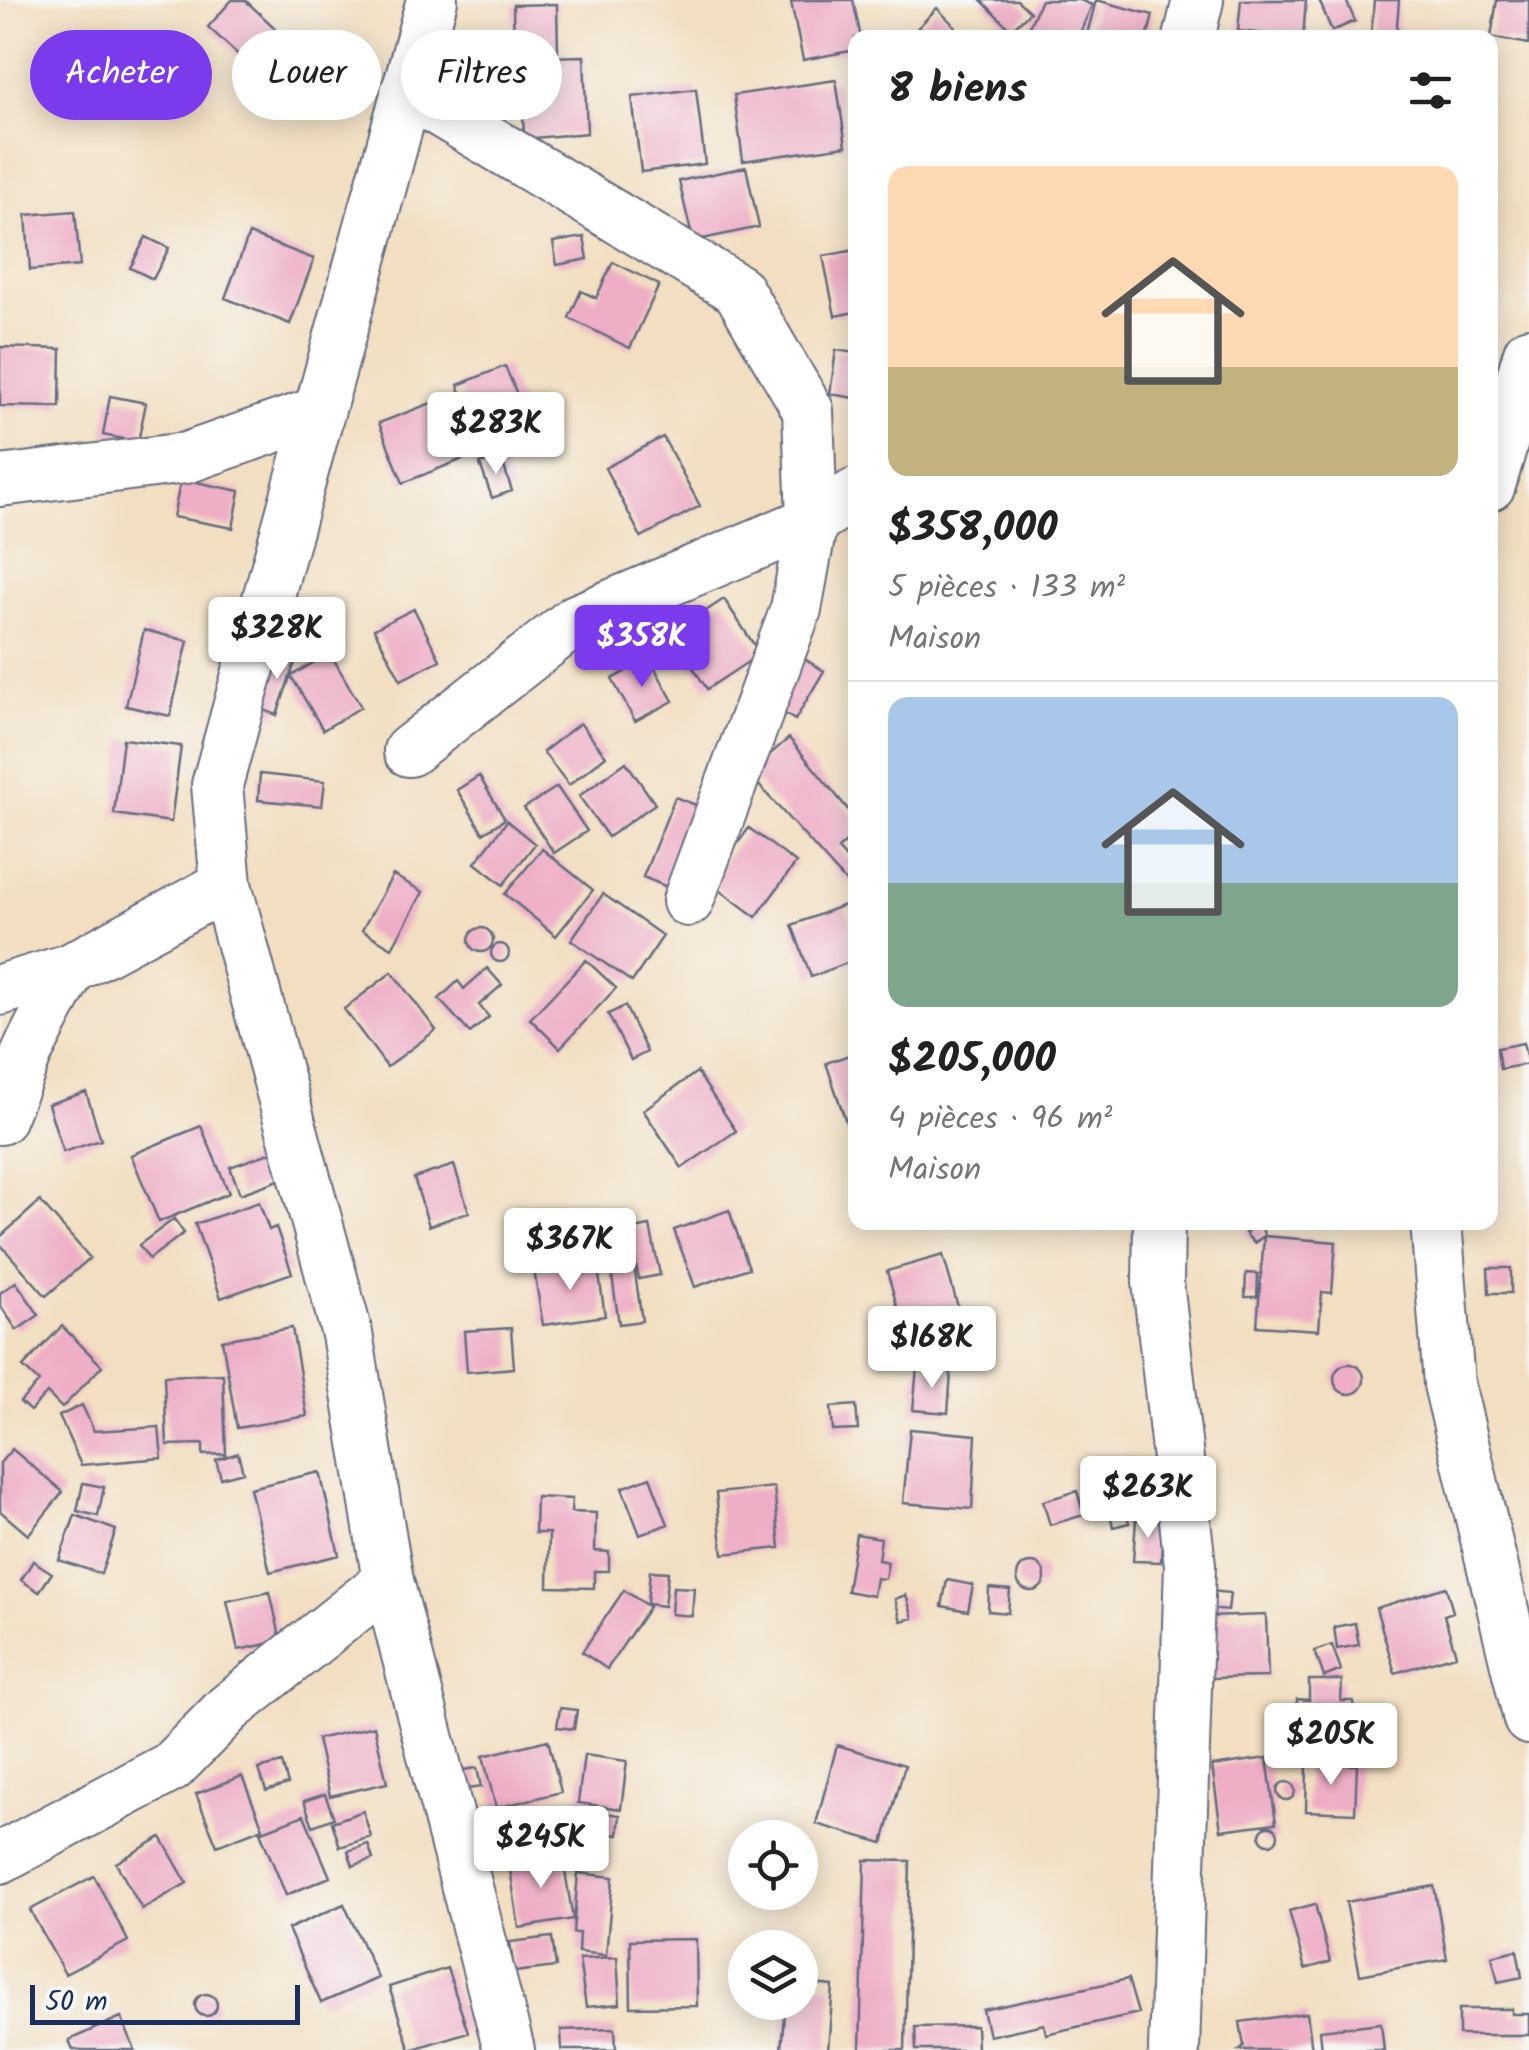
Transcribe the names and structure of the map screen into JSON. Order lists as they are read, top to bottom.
{
  "scale_bar": "50 m",
  "page": {
    "chip": ["Acheter", "Louer", "Filtres"],
    "heading": "8 biens",
    "list": [
      {
        "name": "$358,000",
        "note": "5 pièces · 133 m² · Maison"
      },
      {
        "name": "$205,000",
        "note": "4 pièces · 96 m² · Maison"
      }
    ],
    "price": [
      "$283K",
      "$328K",
      "$358K",
      "$367K",
      "$168K",
      "$263K",
      "$205K",
      "$245K"
    ],
    "scale": "50 m"
  }
}
